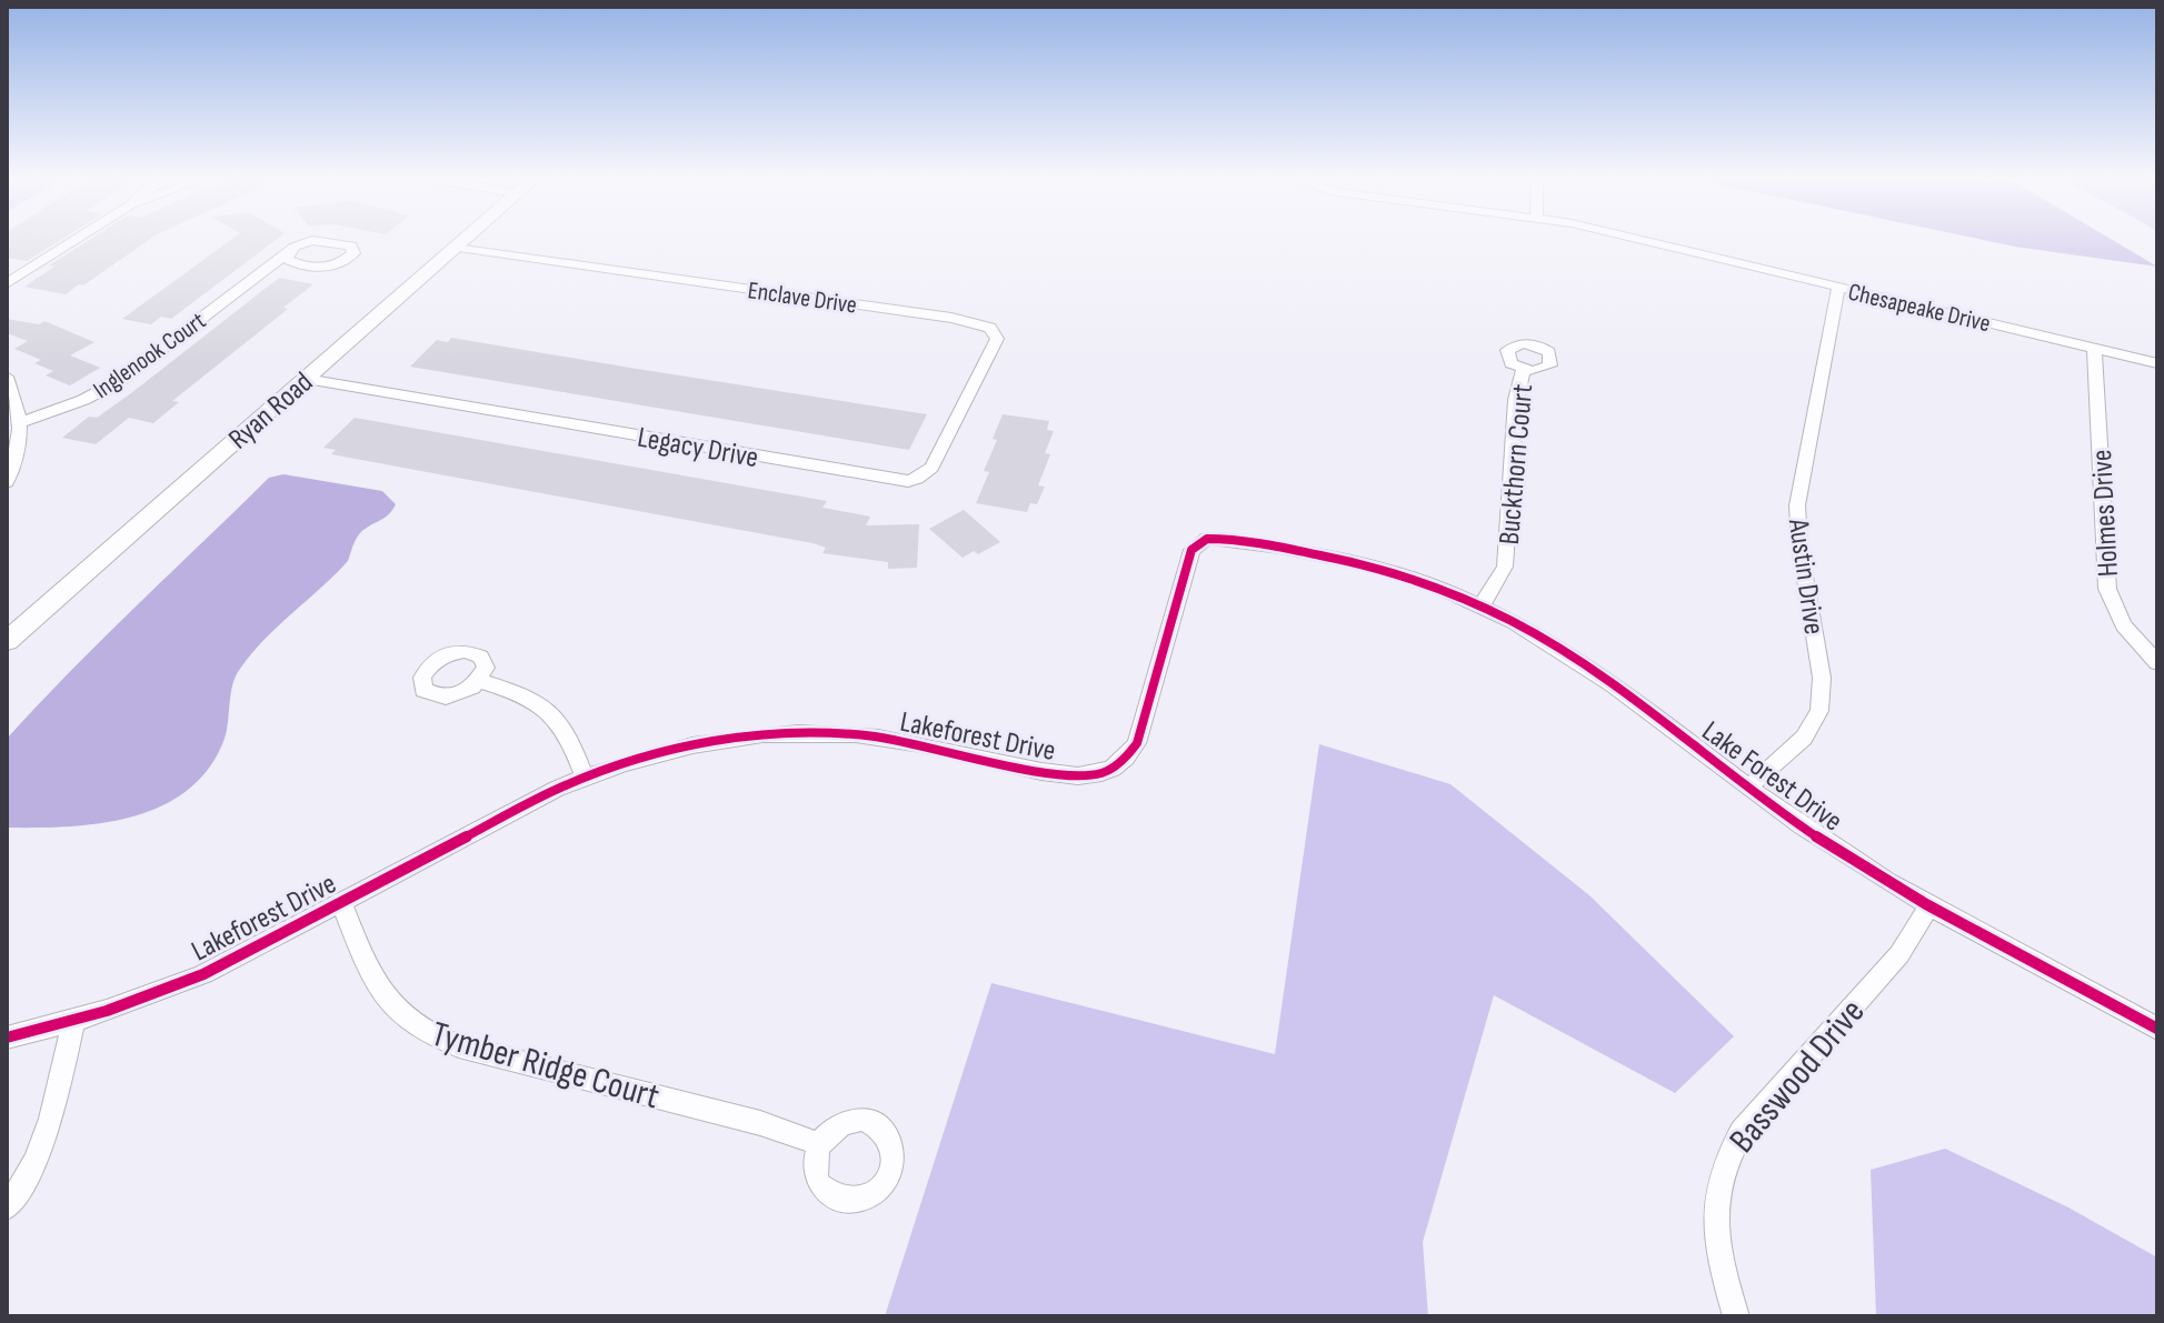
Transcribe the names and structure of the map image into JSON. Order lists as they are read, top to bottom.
{
  "streets": {
    "main road": ["Ryan Road"],
    "street": [
      "Enclave Drive",
      "Chesapeake Drive",
      "Inglenook Court",
      "Legacy Drive",
      "Buckthorn Court",
      "Holmes Drive",
      "Austin Drive",
      "Lakeforest Drive",
      "Lake Forest Drive",
      "Tymber Ridge Court",
      "Basswood Drive"
    ]
  },
  "crossings": [
    ["Enclave Drive", "Ryan Road"],
    ["Enclave Drive", "Legacy Drive"],
    ["Chesapeake Drive", "Holmes Drive"],
    ["Chesapeake Drive", "Austin Drive"],
    ["Ryan Road", "Legacy Drive"],
    ["Buckthorn Court", "Lake Forest Drive"],
    ["Austin Drive", "Lake Forest Drive"],
    ["Lakeforest Drive", "Lake Forest Drive"],
    ["Lakeforest Drive", "Tymber Ridge Court"],
    ["Lake Forest Drive", "Basswood Drive"]
  ]
}
